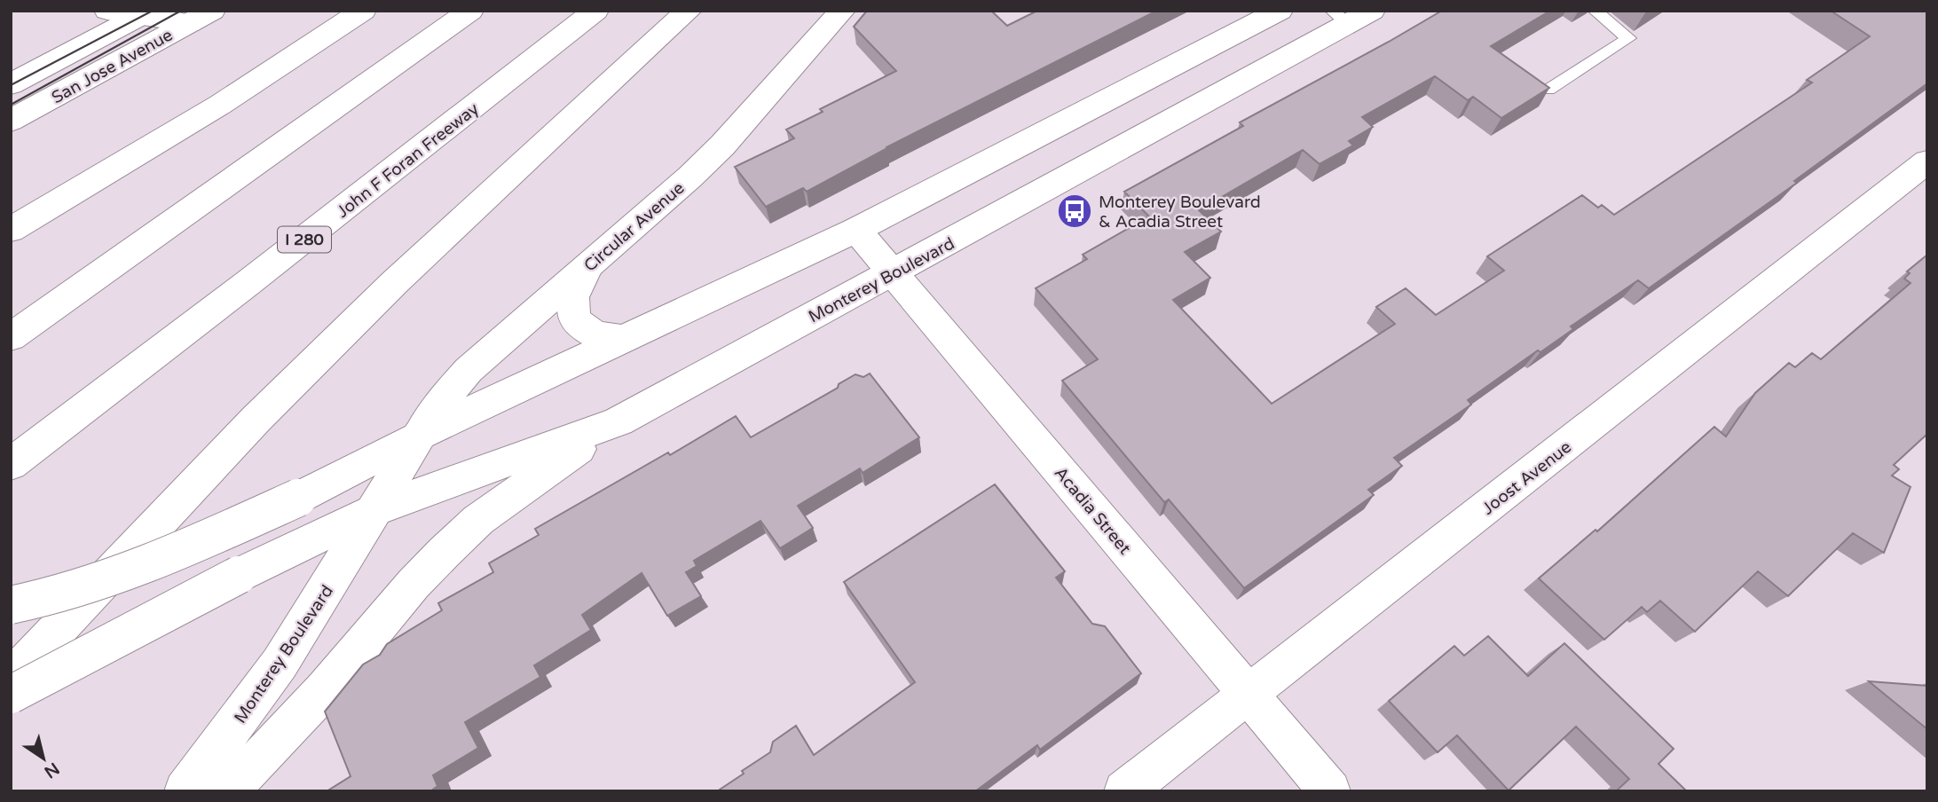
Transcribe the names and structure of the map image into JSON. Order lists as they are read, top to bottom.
{
  "streets": {
    "main road": [
      "San Jose Avenue",
      "John F Foran Freeway",
      "Circular Avenue",
      "I 280",
      "Monterey Boulevard",
      "Joost Avenue",
      "Acadia Street"
    ]
  },
  "crossings": [
    ["Circular Avenue", "Monterey Boulevard"],
    ["Monterey Boulevard", "Acadia Street"],
    ["Joost Avenue", "Acadia Street"]
  ],
  "places": {
    "bus stop": ["Monterey Boulevard & Acadia Street"]
  },
  "north": "bottom right"
}
